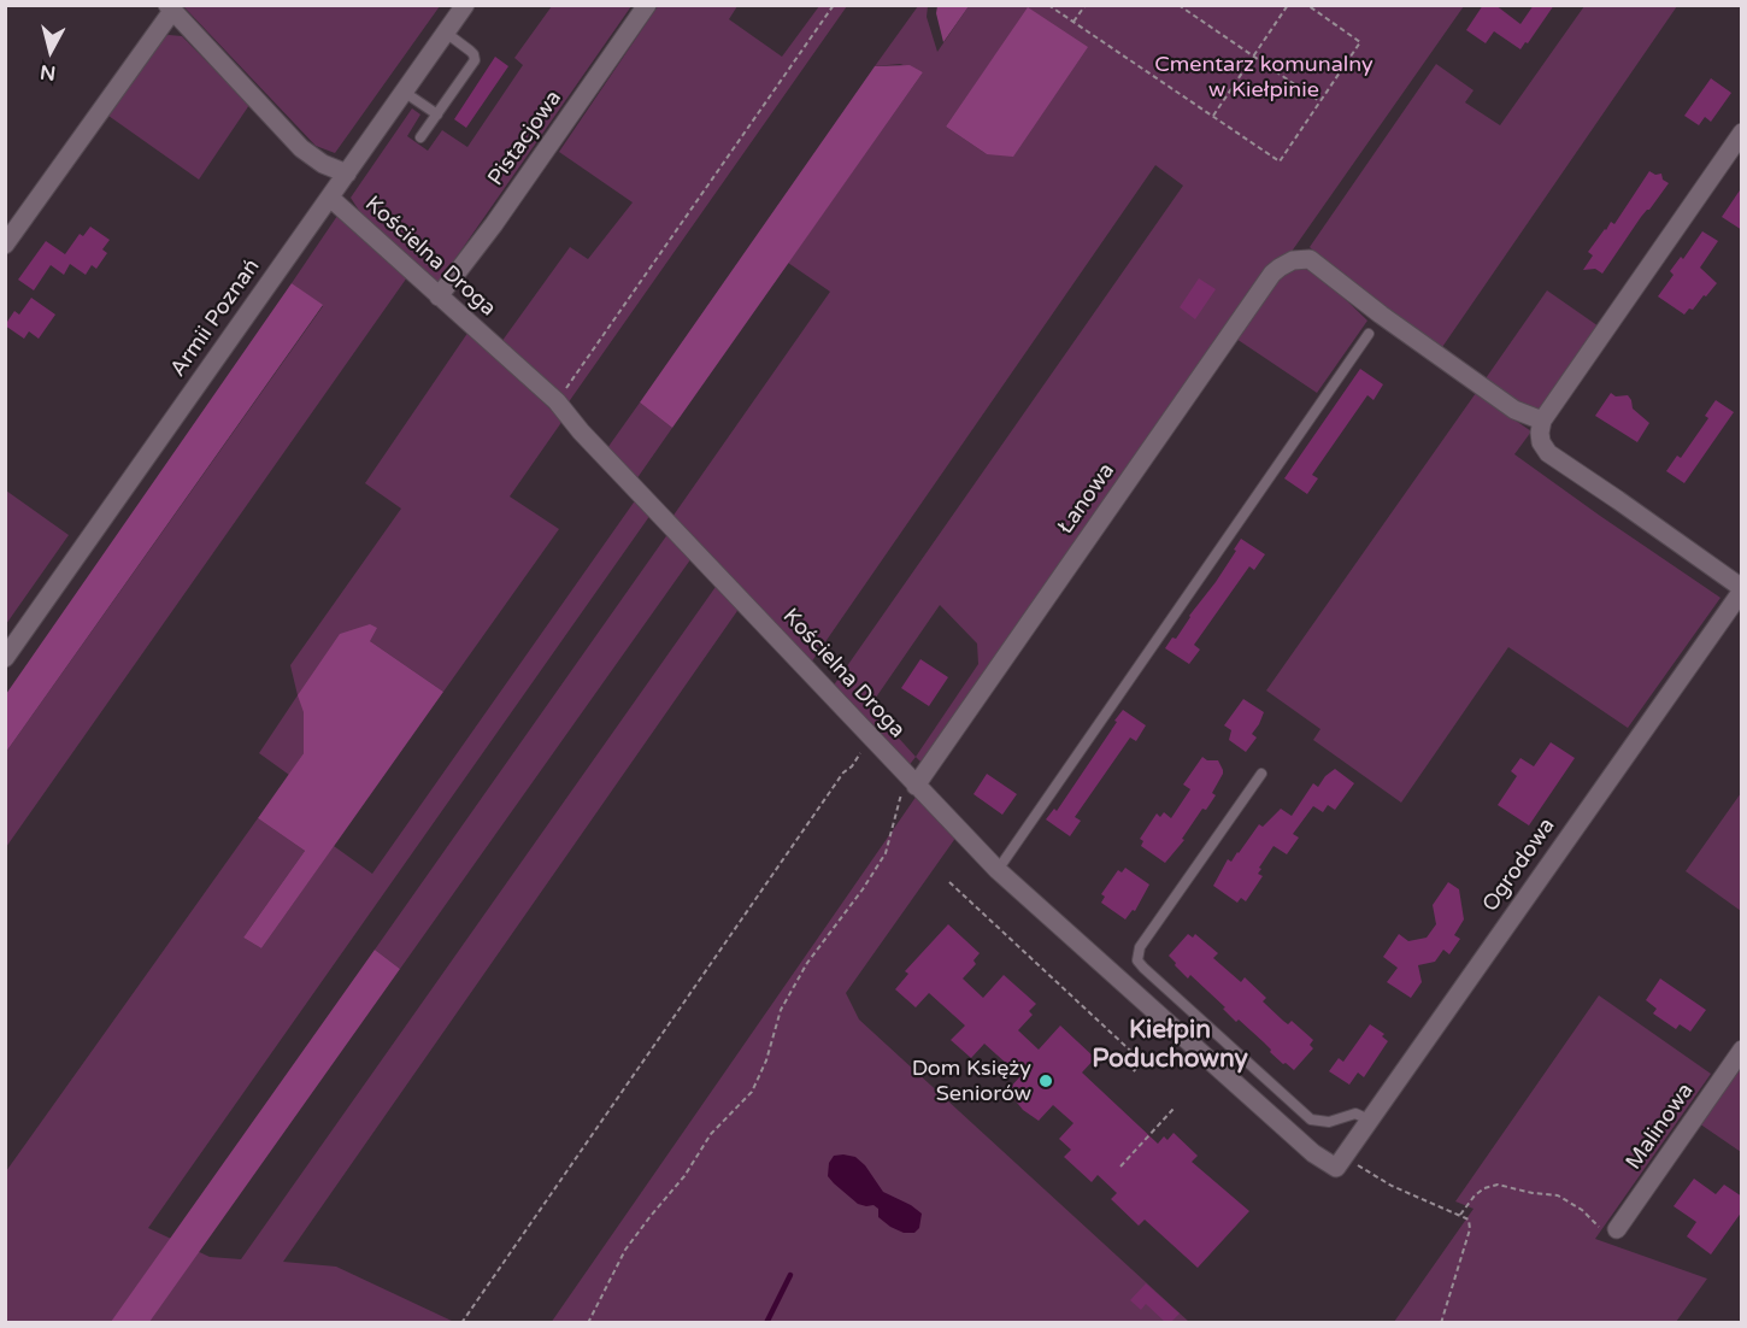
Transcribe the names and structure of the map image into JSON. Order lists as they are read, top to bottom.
{
  "streets": {
    "street": [
      "Pistacjowa",
      "Kościelna Droga",
      "Armii Poznań",
      "Łanowa",
      "Ogrodowa",
      "Malinowa"
    ]
  },
  "crossings": [
    ["Pistacjowa", "Kościelna Droga"],
    ["Kościelna Droga", "Armii Poznań"],
    ["Kościelna Droga", "Łanowa"],
    ["Kościelna Droga", "Ogrodowa"]
  ],
  "districts": ["Kiełpin Poduchowny"],
  "parks": ["Cmentarz komunalny w Kiełpinie"],
  "places": ["Dom Księży Seniorów"],
  "north": "bottom"
}
